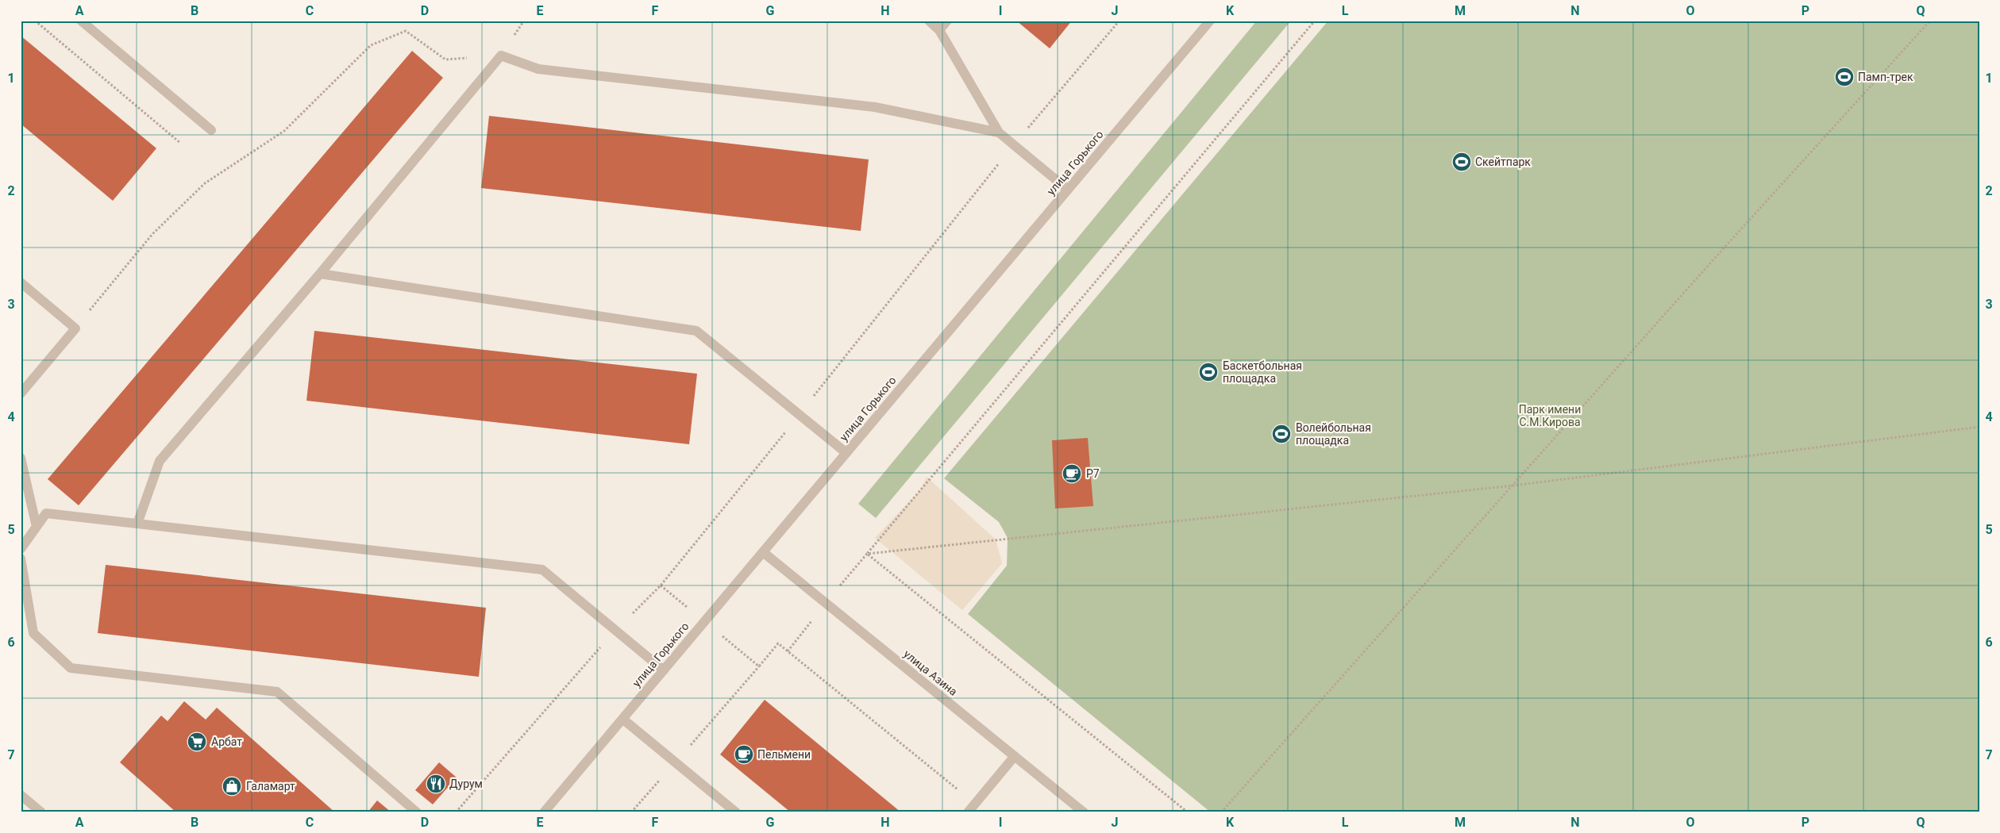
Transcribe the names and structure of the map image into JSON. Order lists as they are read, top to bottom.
{
  "streets": {
    "street": ["улица Горького", "улица Азина"]
  },
  "crossings": [
    ["улица Горького", "улица Азина"]
  ],
  "parks": ["Парк имени С.М.Кирова"],
  "places": {
    "sports": [
      "Памп-трек",
      "Скейтпарк",
      "Баскетбольная площадка",
      "Волейбольная площадка"
    ],
    "cafe": ["Р7", "Пельмени"],
    "supermarket": ["Арбат"],
    "restaurant": ["Дурум"],
    "shop": ["Галамарт"]
  },
  "grid": {
    "columns": [
      "A",
      "B",
      "C",
      "D",
      "E",
      "F",
      "G",
      "H",
      "I",
      "J",
      "K",
      "L",
      "M",
      "N",
      "O",
      "P",
      "Q"
    ],
    "rows": [
      "1",
      "2",
      "3",
      "4",
      "5",
      "6",
      "7"
    ]
  }
}
